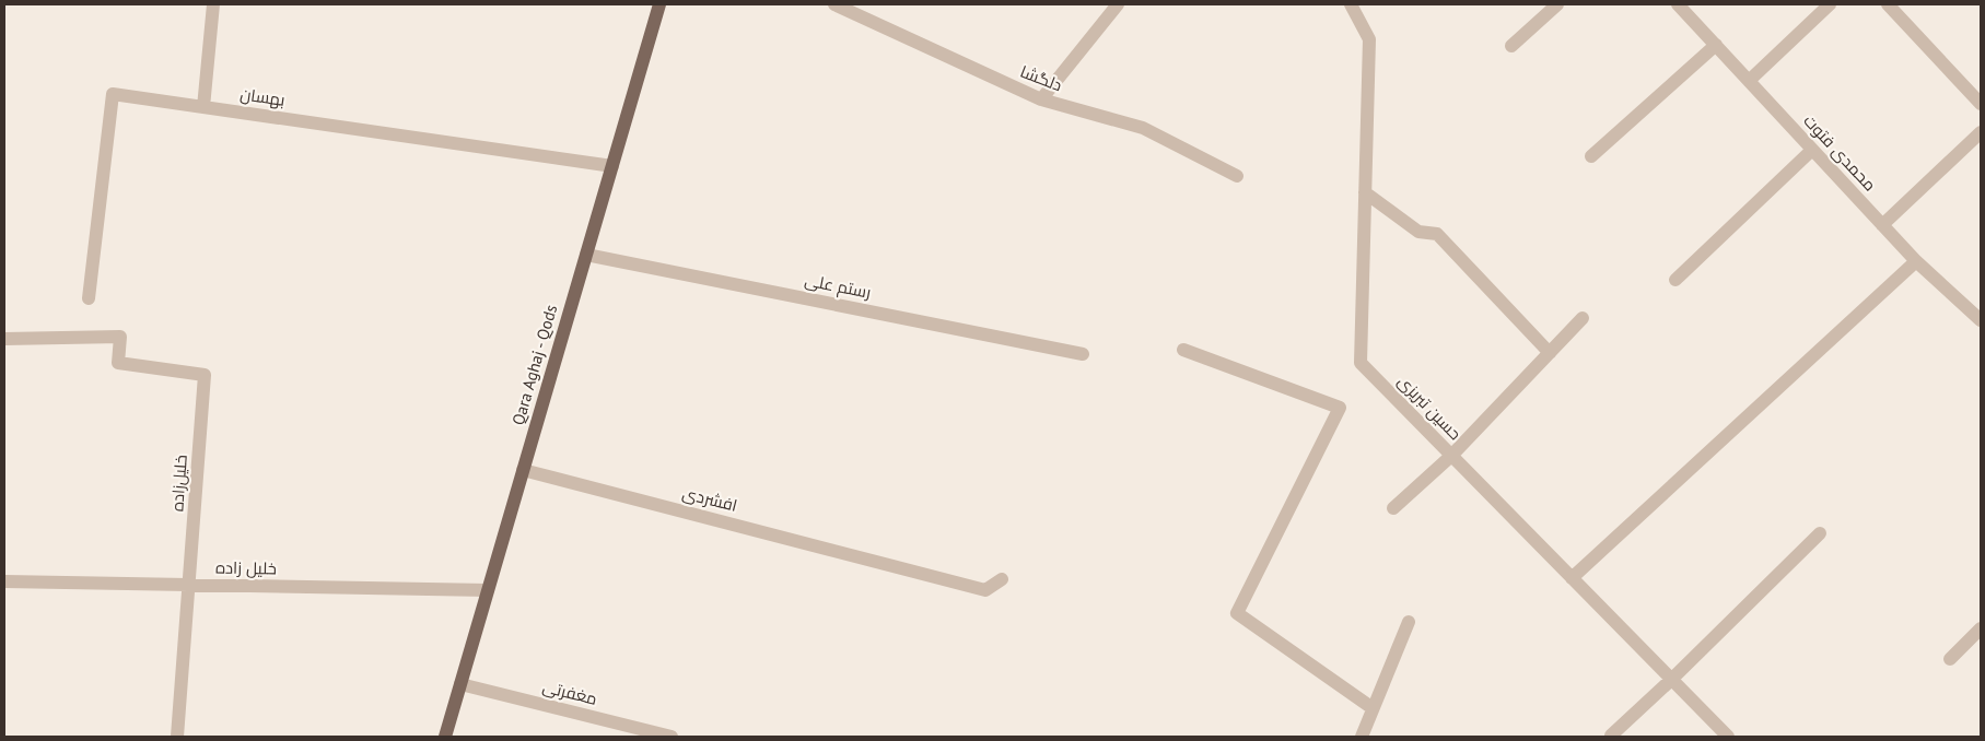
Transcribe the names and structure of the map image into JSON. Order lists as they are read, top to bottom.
{
  "streets": {
    "main road": ["Qara Aghaj - Qods"],
    "street": [
      "دلگشا",
      "بهسان",
      "محمدی فتوت",
      "رستم علی",
      "حسین تبریزی",
      "خلیل‌زاده",
      "افشردی",
      "خلیل زاده",
      "مغفرتی"
    ]
  },
  "crossings": [
    ["بهسان", "Qara Aghaj - Qods"],
    ["رستم علی", "Qara Aghaj - Qods"],
    ["Qara Aghaj - Qods", "افشردی"],
    ["Qara Aghaj - Qods", "خلیل زاده"],
    ["Qara Aghaj - Qods", "مغفرتی"],
    ["خلیل‌زاده", "خلیل زاده"]
  ]
}
